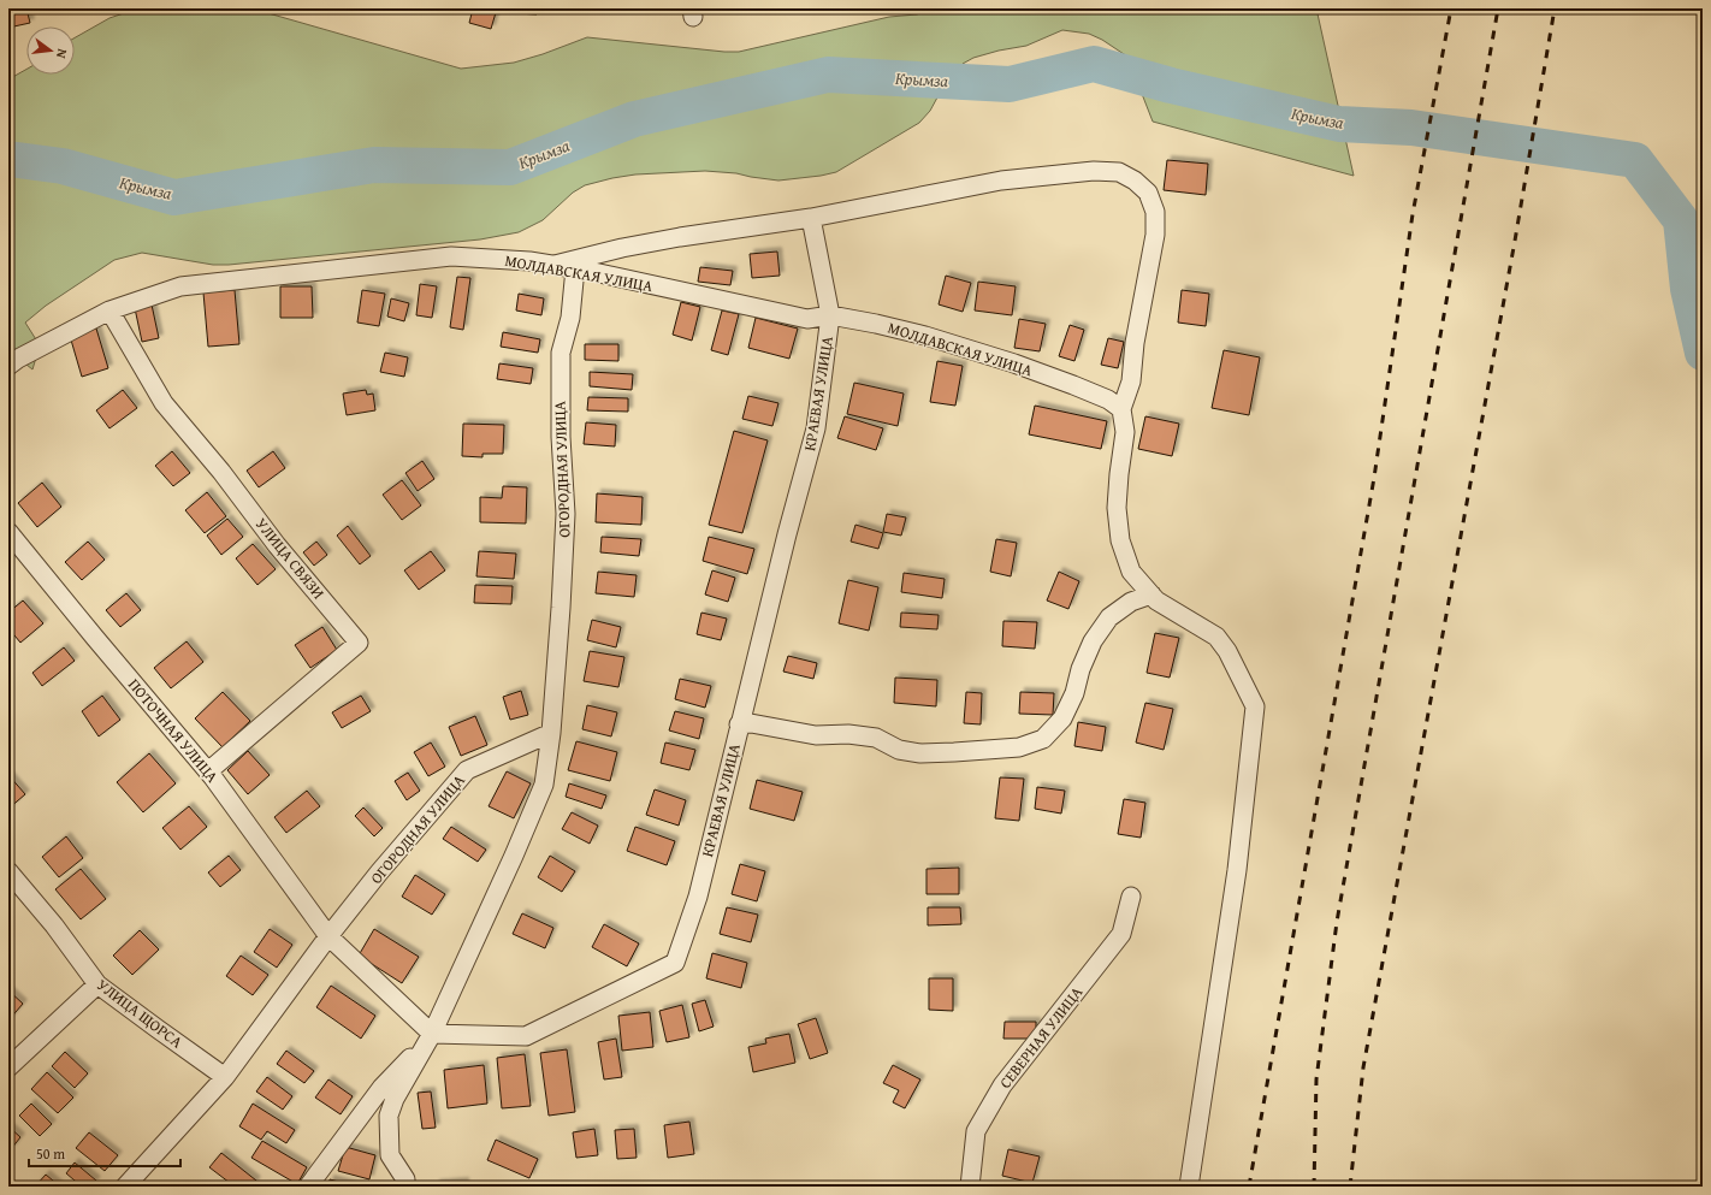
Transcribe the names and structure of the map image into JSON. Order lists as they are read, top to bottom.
{
  "streets": {
    "street": [
      "МОЛДАВСКАЯ УЛИЦА",
      "КРАЕВАЯ УЛИЦА",
      "ОГОРОДНАЯ УЛИЦА",
      "УЛИЦА СВЯЗИ",
      "ПОТОЧНАЯ УЛИЦА",
      "УЛИЦА ЩОРСА",
      "СЕВЕРНАЯ УЛИЦА"
    ]
  },
  "crossings": [
    ["МОЛДАВСКАЯ УЛИЦА", "КРАЕВАЯ УЛИЦА"],
    ["МОЛДАВСКАЯ УЛИЦА", "ОГОРОДНАЯ УЛИЦА"],
    ["МОЛДАВСКАЯ УЛИЦА", "УЛИЦА СВЯЗИ"],
    ["КРАЕВАЯ УЛИЦА", "ПОТОЧНАЯ УЛИЦА"],
    ["ОГОРОДНАЯ УЛИЦА", "ПОТОЧНАЯ УЛИЦА"],
    ["ОГОРОДНАЯ УЛИЦА", "УЛИЦА ЩОРСА"],
    ["УЛИЦА СВЯЗИ", "ПОТОЧНАЯ УЛИЦА"]
  ],
  "water": ["Крымза"],
  "scale_bar": "50 m",
  "north": "right"
}
